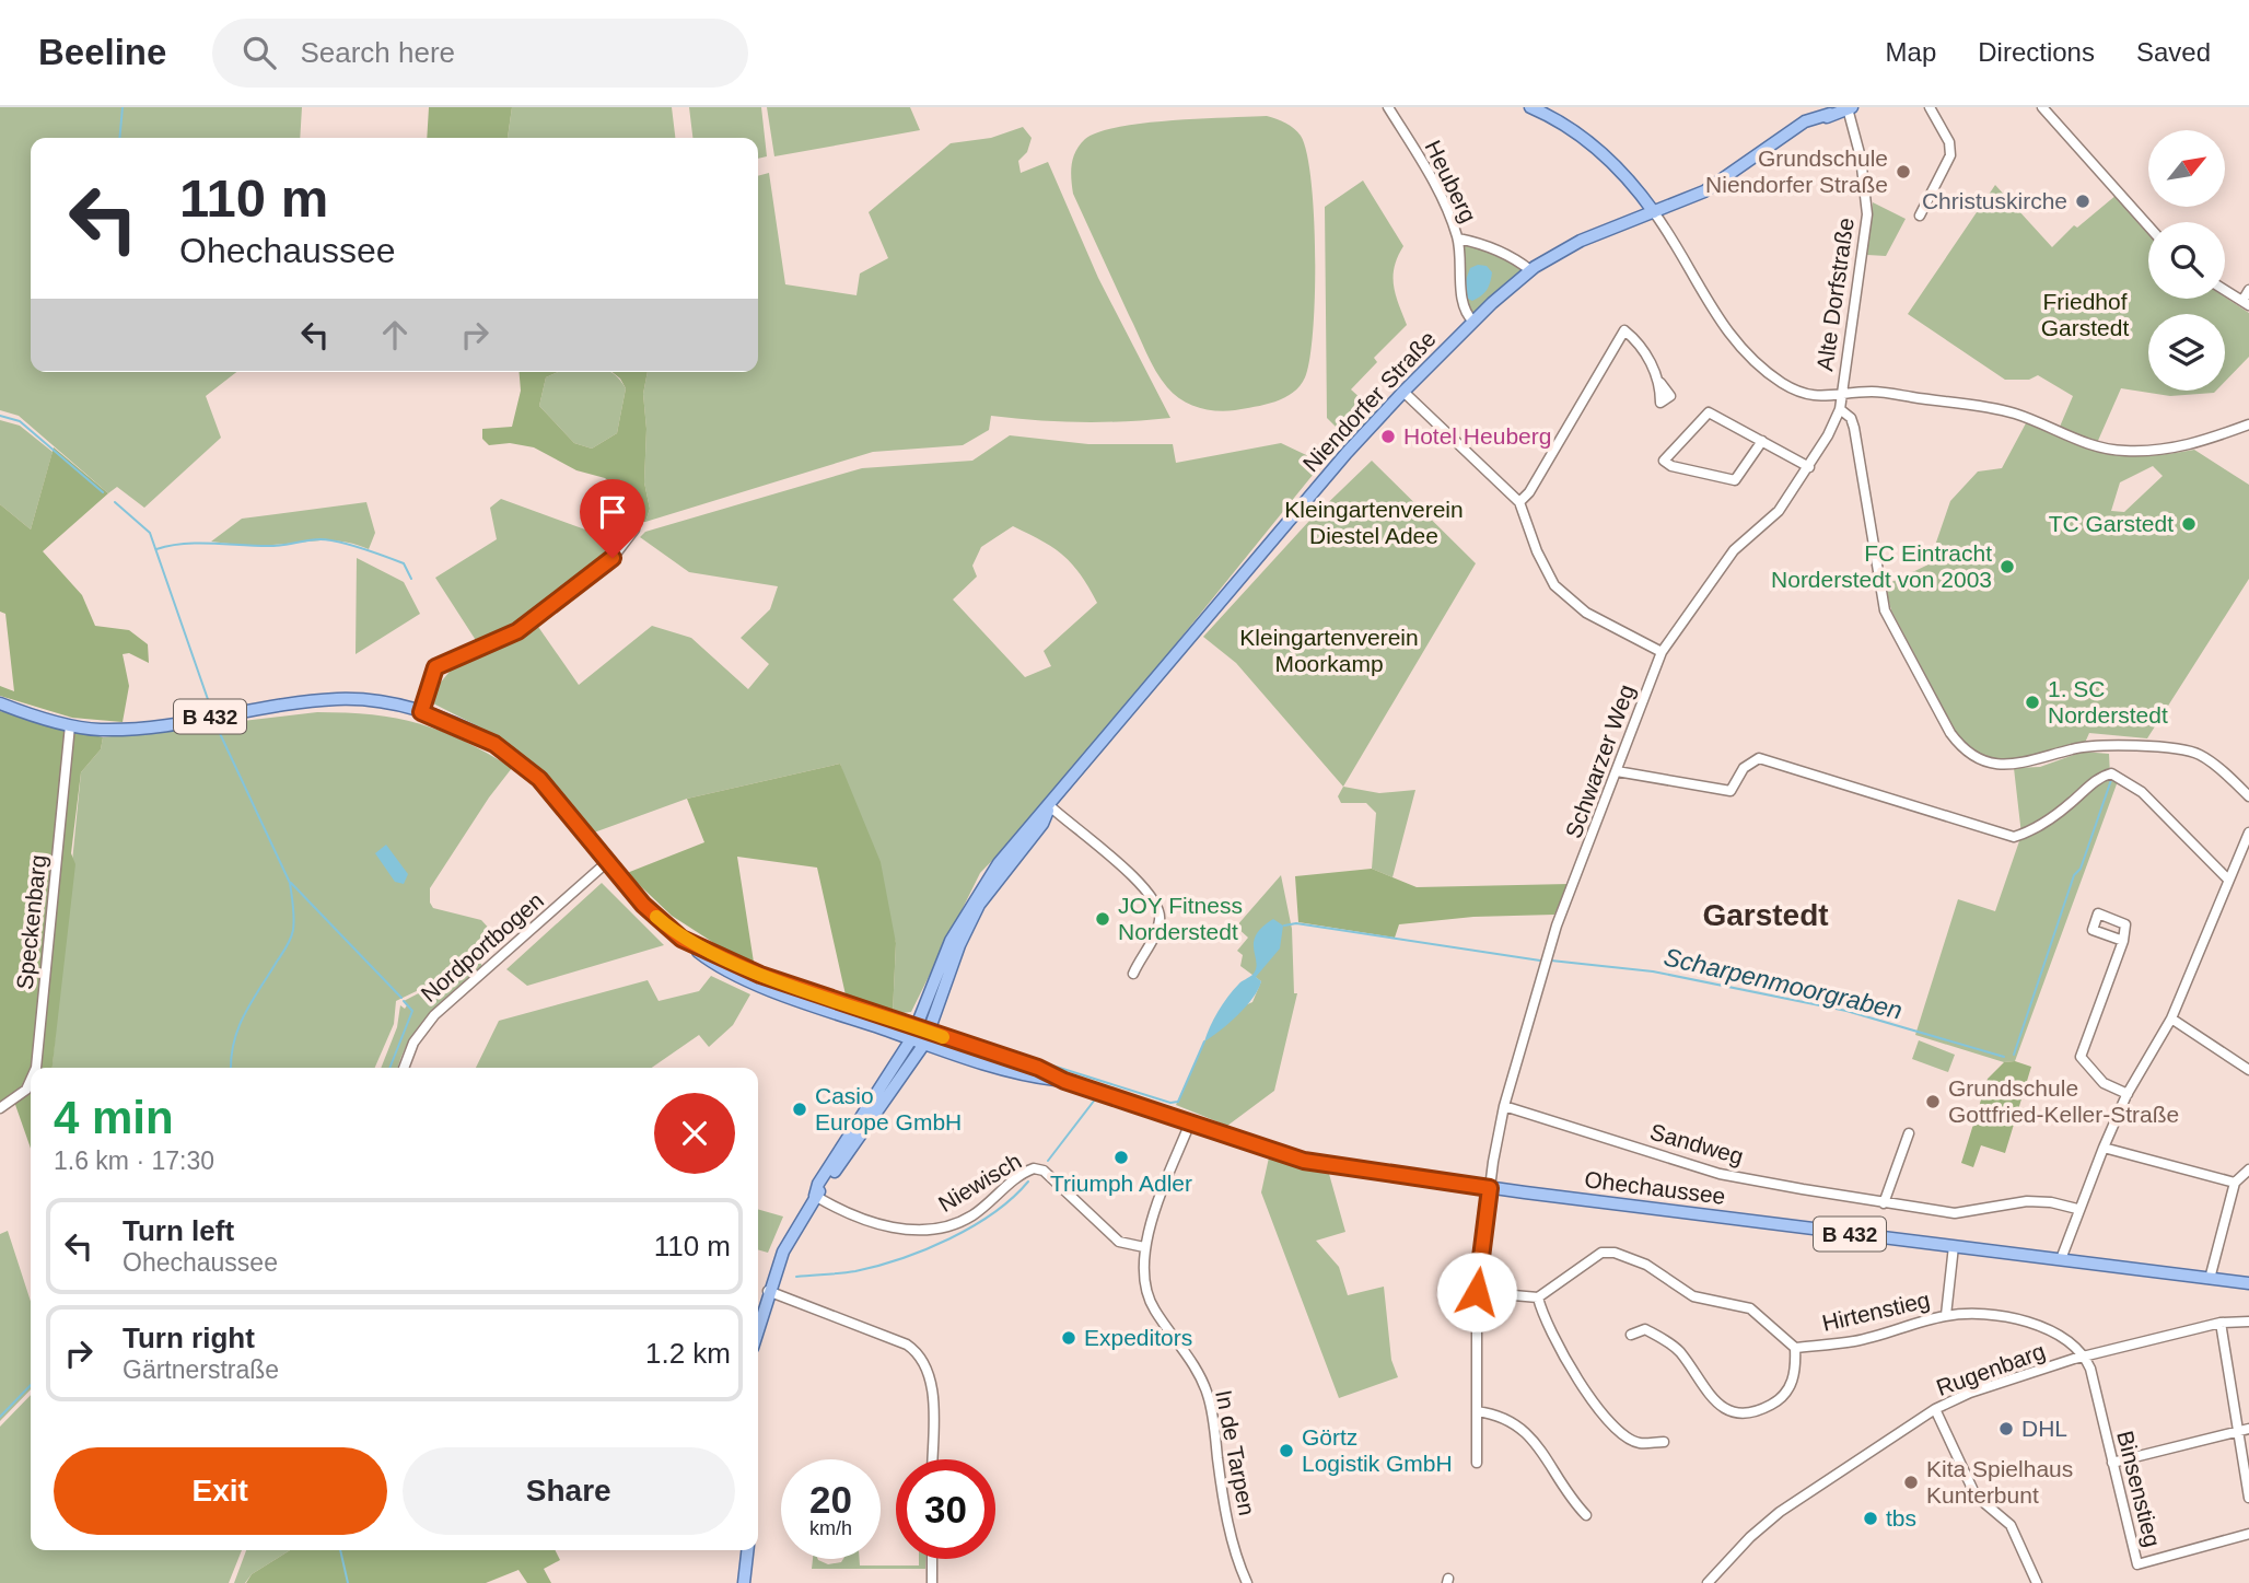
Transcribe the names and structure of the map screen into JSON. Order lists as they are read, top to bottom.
{
  "streets": {
    "main road": ["Niendorfer Straße", "B 432", "Ohechaussee"],
    "street": [
      "Heuberg",
      "Alte Dorfstraße",
      "Schwarzer Weg",
      "Speckenbarg",
      "Nordportbogen",
      "Sandweg",
      "Niewisch",
      "Hirtenstieg",
      "Rugenbarg",
      "In de Tarpen",
      "Binsenstieg"
    ]
  },
  "crossings": [
    ["Heuberg", "Niendorfer Straße"],
    ["Alte Dorfstraße", "Niendorfer Straße"],
    ["Alte Dorfstraße", "Schwarzer Weg"],
    ["Niendorfer Straße", "Niewisch"],
    ["Niendorfer Straße", "Ohechaussee"],
    ["Schwarzer Weg", "Sandweg"],
    ["Schwarzer Weg", "Ohechaussee"],
    ["Speckenbarg", "Ohechaussee"],
    ["Nordportbogen", "Ohechaussee"],
    ["Niewisch", "In de Tarpen"],
    ["Ohechaussee", "In de Tarpen"],
    ["Hirtenstieg", "Rugenbarg"],
    ["Hirtenstieg", "Binsenstieg"],
    ["Rugenbarg", "Binsenstieg"]
  ],
  "districts": ["Garstedt"],
  "water": ["Scharpenmoorgraben"],
  "parks": ["Friedhof Garstedt", "Kleingartenverein Diestel Adee", "Kleingartenverein Moorkamp"],
  "places": [
    "Grundschule Niendorfer Straße",
    "Christuskirche",
    "Hotel Heuberg",
    "TC Garstedt",
    "FC Eintracht Norderstedt von 2003",
    "1. SC Norderstedt",
    "JOY Fitness Norderstedt",
    "Grundschule Gottfried-Keller-Straße",
    "Casio Europe GmbH",
    "Triumph Adler",
    "Expeditors",
    "DHL",
    "Görtz Logistik GmbH",
    "Kita Spielhaus Kunterbunt",
    "tbs"
  ],
  "north": "top right",
  "page": {
    "header": "Beeline",
    "search": "Search here",
    "nav": ["Map", "Directions", "Saved"],
    "turn": ["110 m", "Ohechaussee"],
    "heading": ["4 min", "1.6 km · 17:30"],
    "list": [
      {
        "name": "Turn left",
        "note": "Ohechaussee",
        "value": "110 m"
      },
      {
        "name": "Turn right",
        "note": "Gärtnerstraße",
        "value": "1.2 km"
      }
    ],
    "buttons": ["Exit", "Share"],
    "speed": "20 km/h",
    "limit": "30"
  }
}
